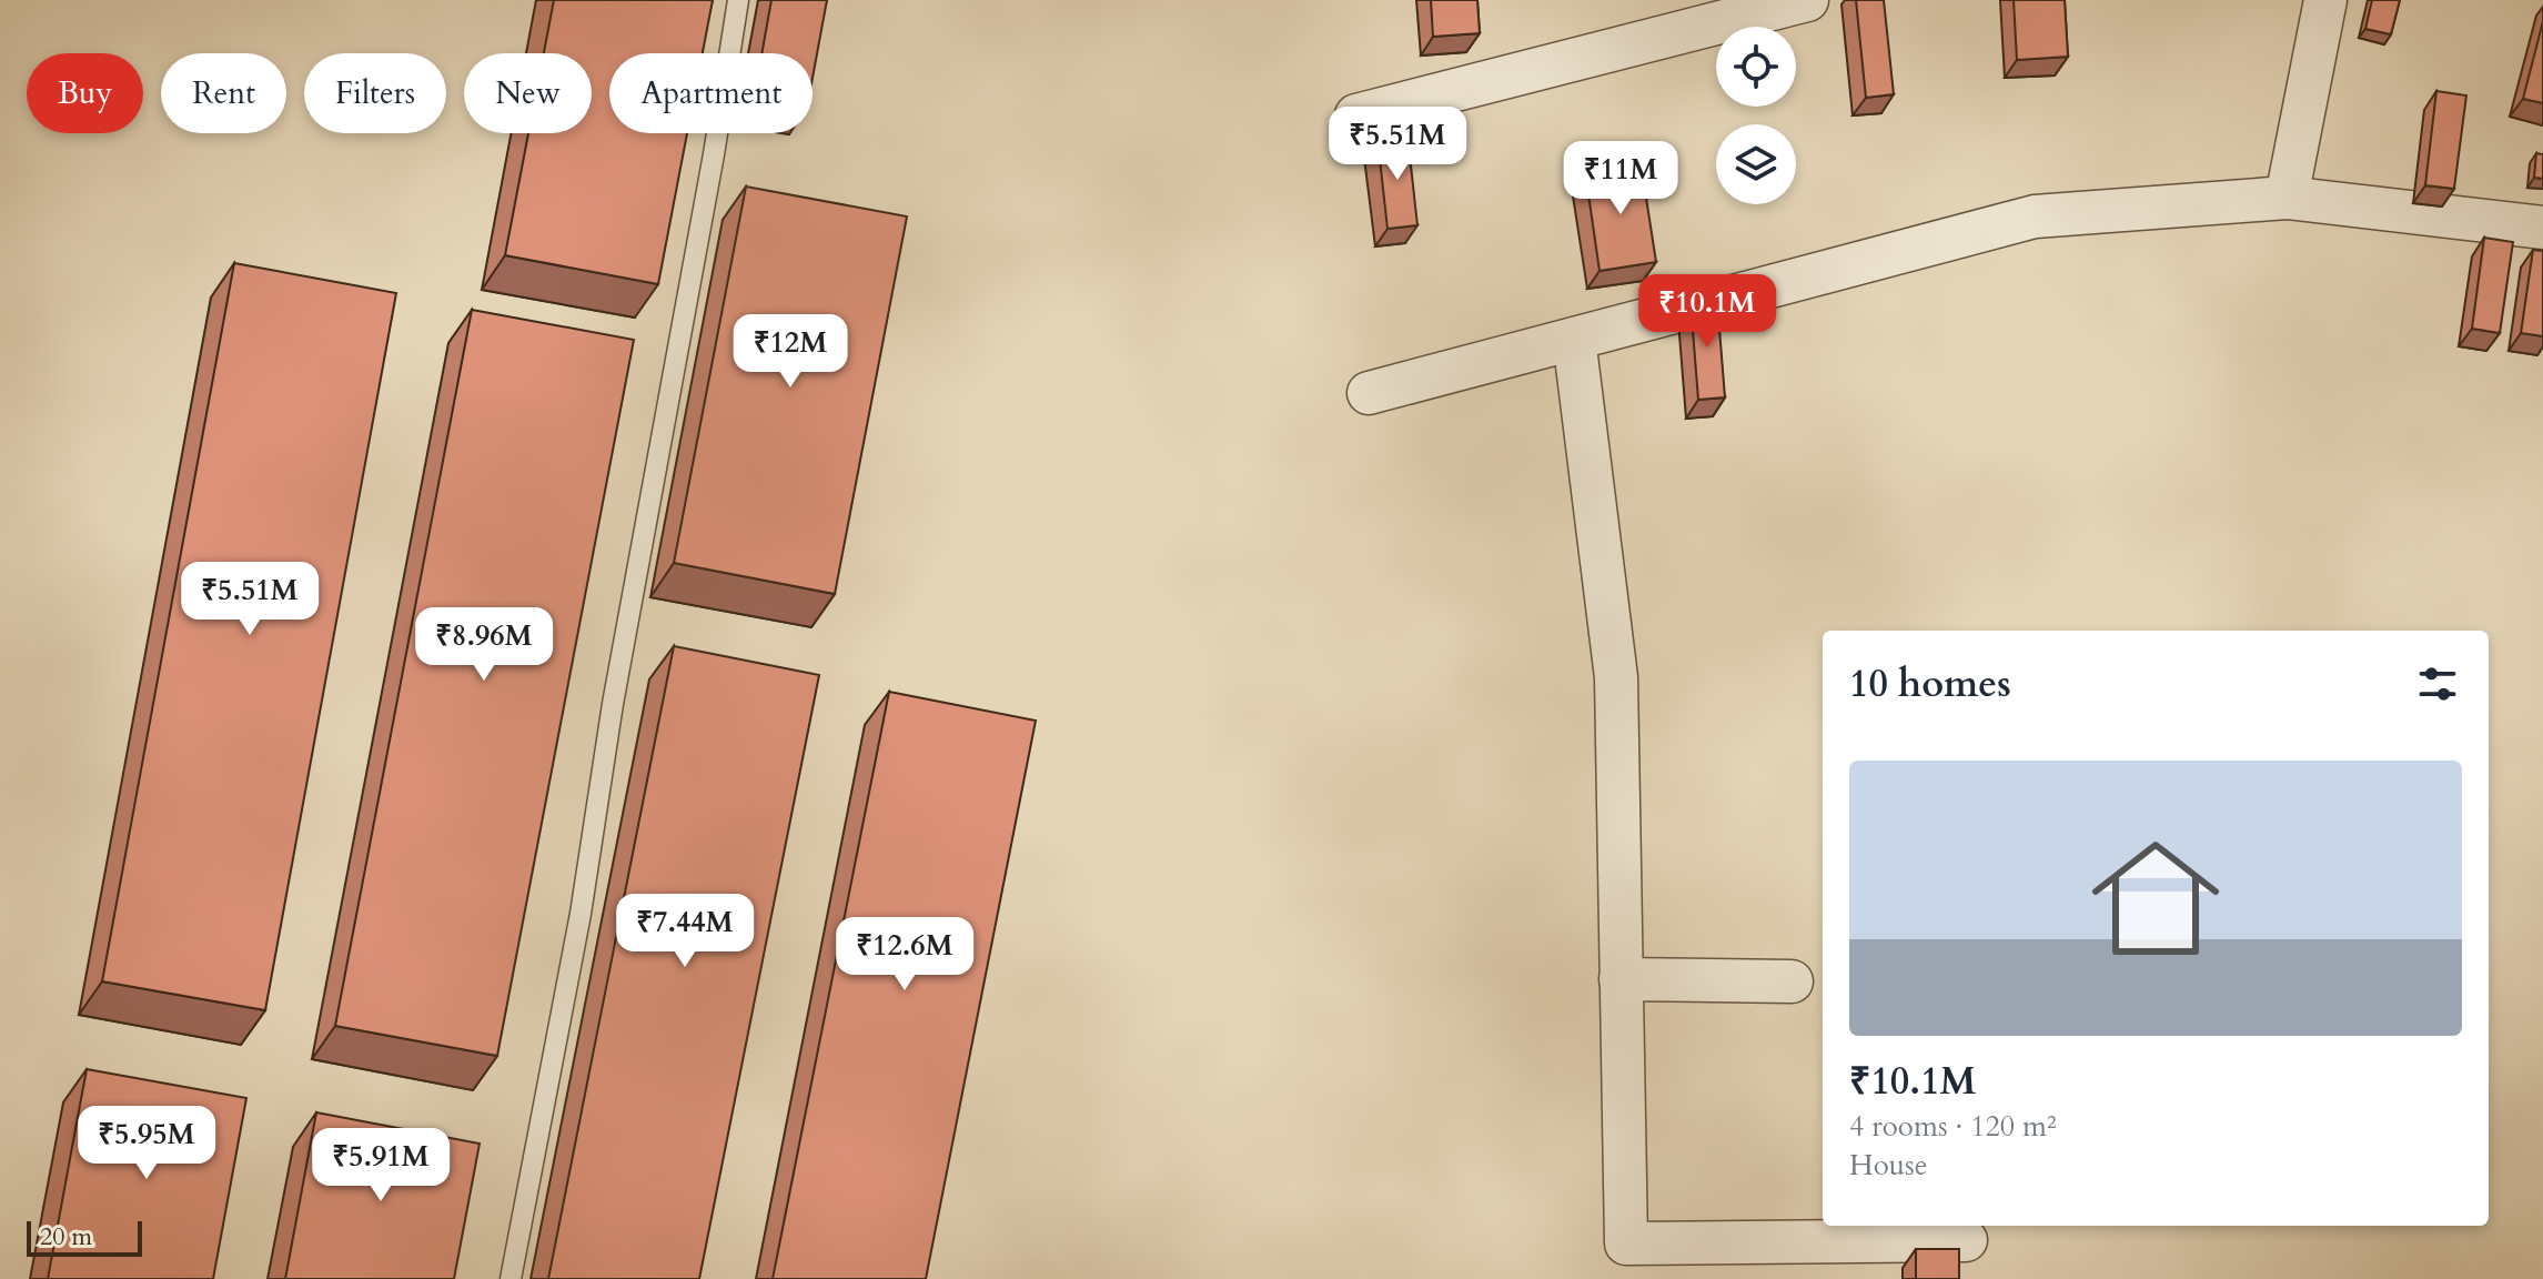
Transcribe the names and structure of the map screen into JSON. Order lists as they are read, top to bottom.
{
  "scale_bar": "20 m",
  "page": {
    "chip": [
      "Buy",
      "Rent",
      "Filters",
      "New",
      "Apartment"
    ],
    "price": [
      "₹5.51M",
      "₹11M",
      "₹10.1M",
      "₹12M",
      "₹5.51M",
      "₹8.96M",
      "₹7.44M",
      "₹12.6M",
      "₹5.95M",
      "₹5.91M"
    ],
    "heading": "10 homes",
    "list": [
      {
        "name": "₹10.1M",
        "note": "4 rooms · 120 m² · House"
      }
    ],
    "scale": "20 m"
  }
}
